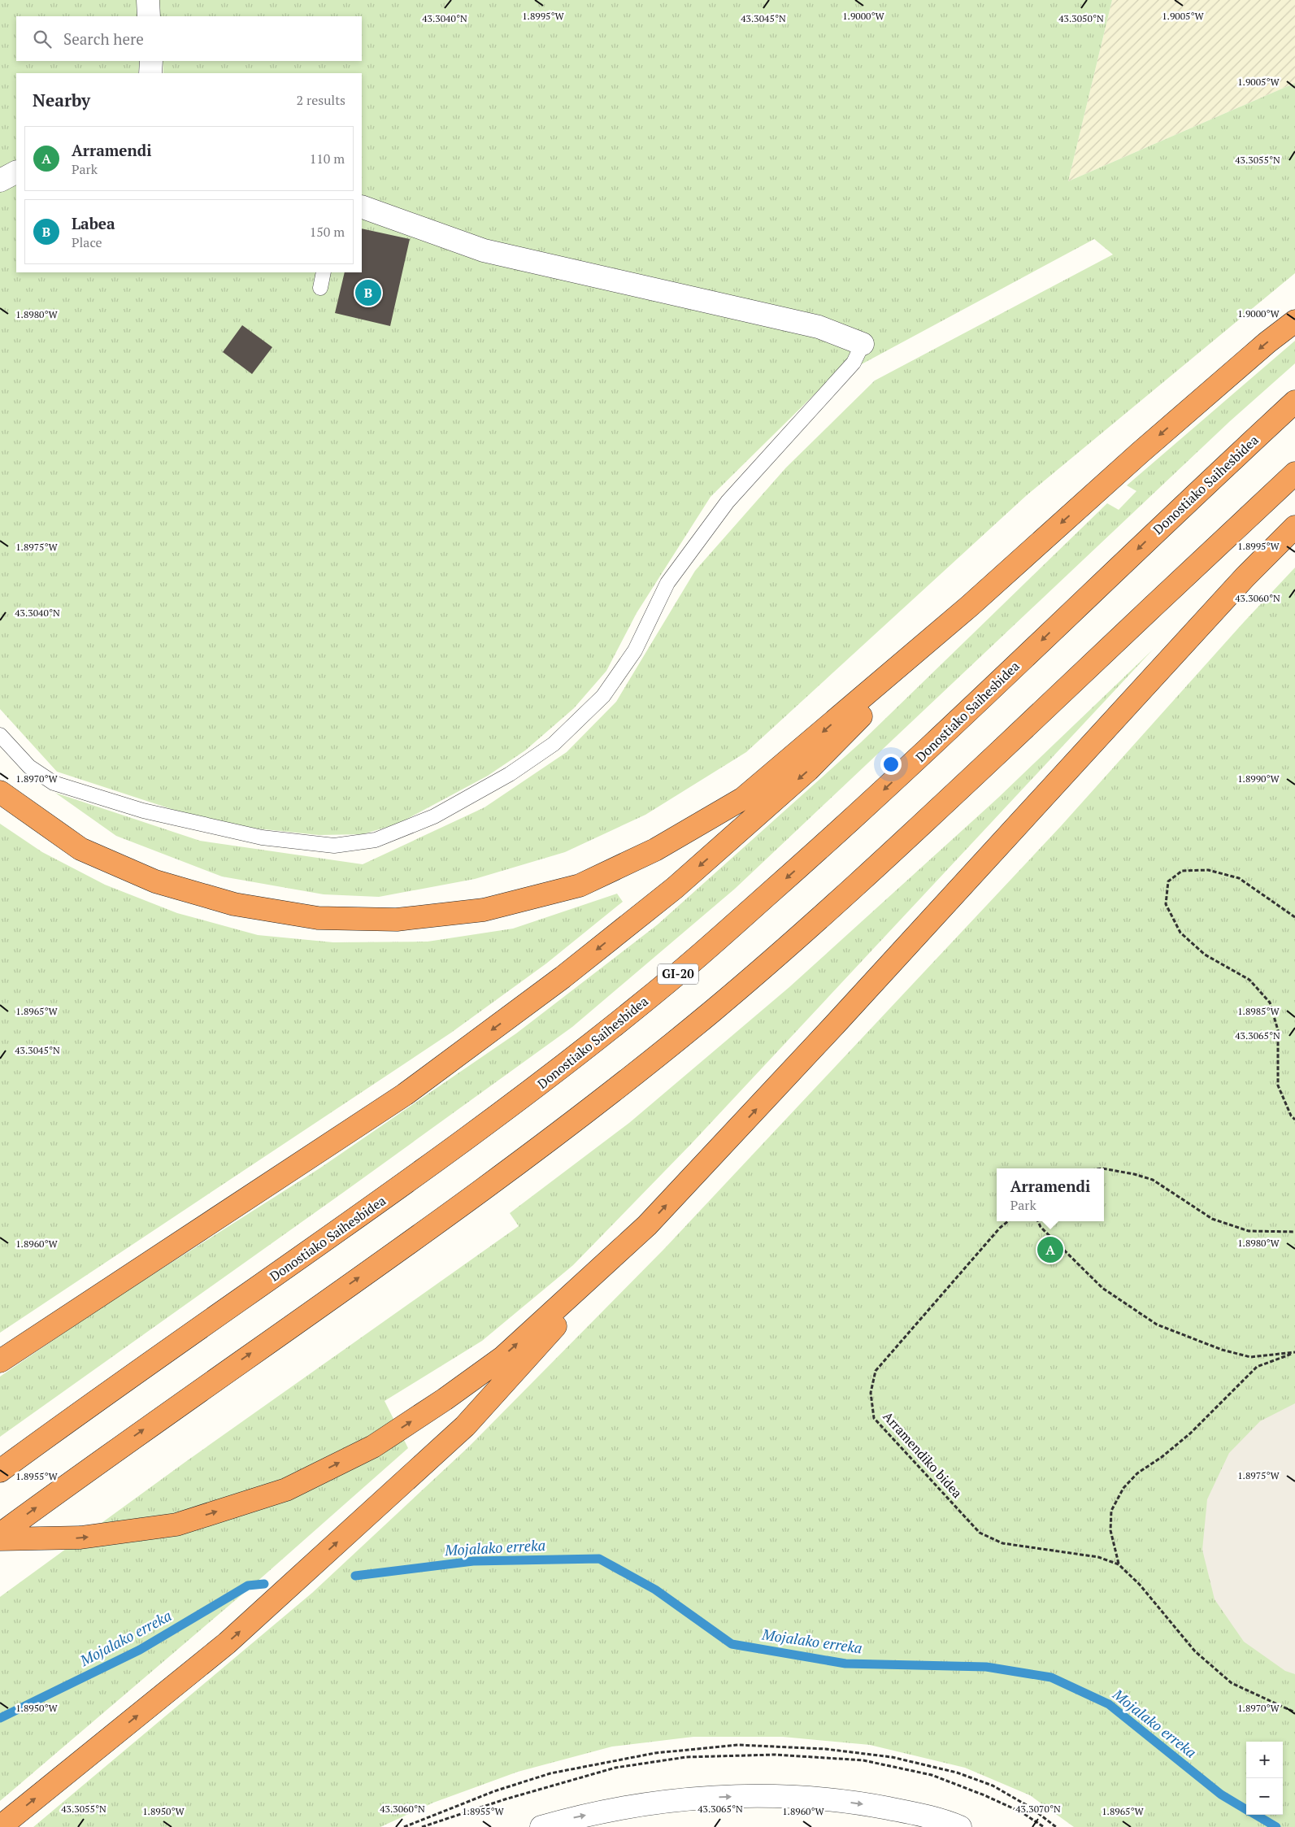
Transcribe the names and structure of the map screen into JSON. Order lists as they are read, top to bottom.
{
  "streets": {
    "highway": ["Donostiako Saihesbidea", "GI-20"],
    "path": ["Arramendiko bidea"]
  },
  "water": ["Mojalako erreka"],
  "page": {
    "search": "Search here",
    "heading": ["Nearby", "2 results"],
    "list": [
      {
        "mark": "A",
        "name": "Arramendi",
        "note": "Park",
        "value": "110 m"
      },
      {
        "mark": "B",
        "name": "Labea",
        "note": "Place",
        "value": "150 m"
      }
    ],
    "pins": ["B", "A"],
    "popup": ["Arramendi", "Park"],
    "map_buttons": ["+", "−"]
  },
  "coordinates": [
    "1.9005°W",
    "1.8995°W",
    "1.9000°W",
    "43.3040°N",
    "43.3045°N",
    "43.3050°N",
    "43.3055°N",
    "1.8980°W",
    "1.8975°W",
    "43.3060°N",
    "1.8990°W",
    "1.8970°W",
    "1.8985°W",
    "1.8965°W",
    "43.3065°N",
    "1.8960°W",
    "1.8955°W",
    "1.8950°W",
    "43.3070°N"
  ]
}
